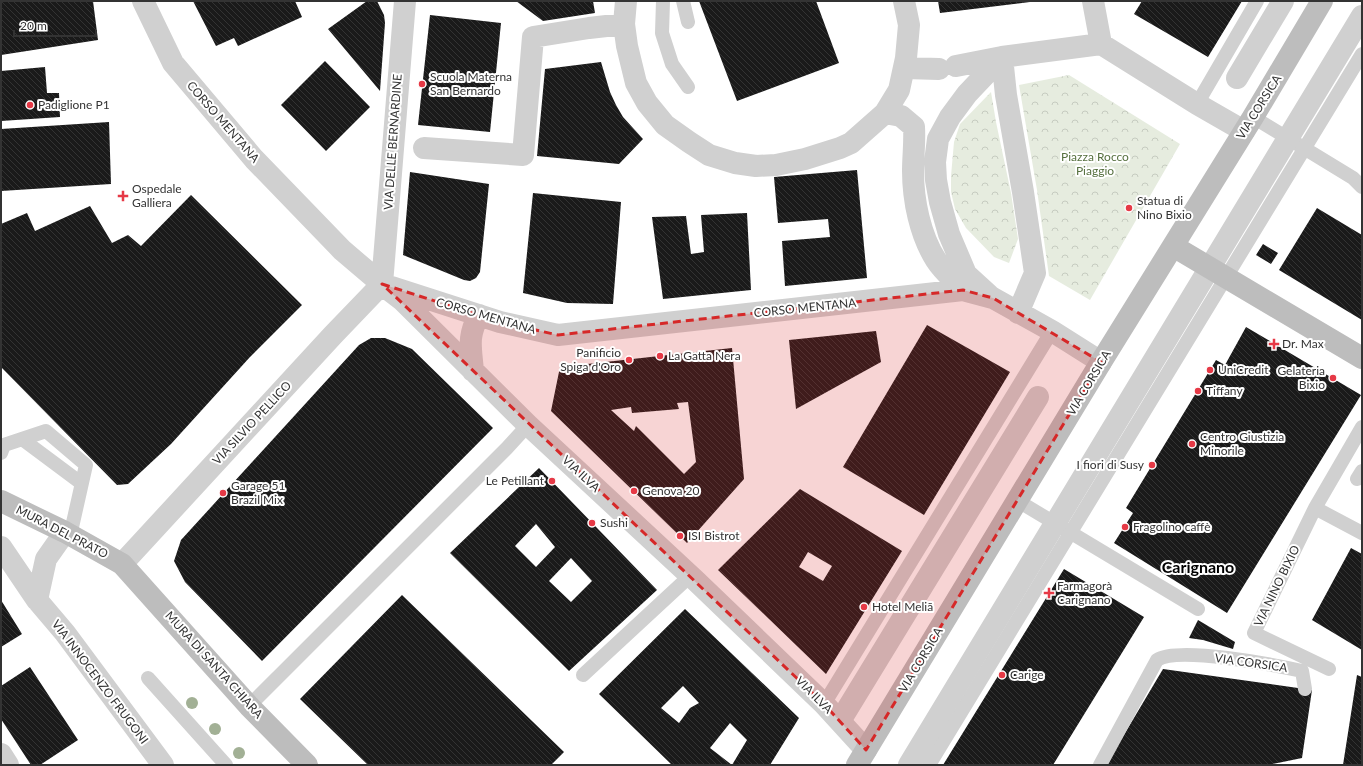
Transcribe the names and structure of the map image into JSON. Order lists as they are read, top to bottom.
{
  "streets": {
    "street": [
      "VIA CORSICA",
      "CORSO MENTANA",
      "VIA DELLE BERNARDINE",
      "VIA SILVIO PELLICO",
      "VIA ILVA",
      "MURA DEL PRATO",
      "MURA DI SANTA CHIARA",
      "VIA INNOCENZO FRUGONI"
    ],
    "lane": ["VIA NINO BIXIO"]
  },
  "crossings": [
    ["VIA CORSICA", "VIA ILVA"],
    ["CORSO MENTANA", "VIA DELLE BERNARDINE"],
    ["CORSO MENTANA", "VIA SILVIO PELLICO"],
    ["CORSO MENTANA", "VIA ILVA"],
    ["VIA DELLE BERNARDINE", "VIA SILVIO PELLICO"],
    ["VIA DELLE BERNARDINE", "VIA ILVA"],
    ["VIA SILVIO PELLICO", "VIA ILVA"],
    ["VIA SILVIO PELLICO", "MURA DEL PRATO"],
    ["VIA SILVIO PELLICO", "MURA DI SANTA CHIARA"],
    ["MURA DEL PRATO", "MURA DI SANTA CHIARA"]
  ],
  "districts": ["Carignano"],
  "parks": ["Piazza Rocco Piaggio"],
  "places": {
    "other": [
      "Scuola Materna San Bernardo",
      "Padiglione P1",
      "Statua di Nino Bixio",
      "La Gatta Nera",
      "Panificio Spiga d'Oro",
      "UniCredit",
      "Gelateria Bixio",
      "Tiffany",
      "Centro Giustizia Minorile",
      "I fiori di Susy",
      "Le Petillant",
      "Genova 20",
      "Garage 51 Brazil Mix",
      "Sushi",
      "Fragolino caffè",
      "ISI Bistrot",
      "Hotel Meliã",
      "Carige"
    ],
    "health": ["Ospedale Galliera", "Dr. Max", "Farmagorà Carignano"]
  },
  "scale_bar": "20 m"
}
